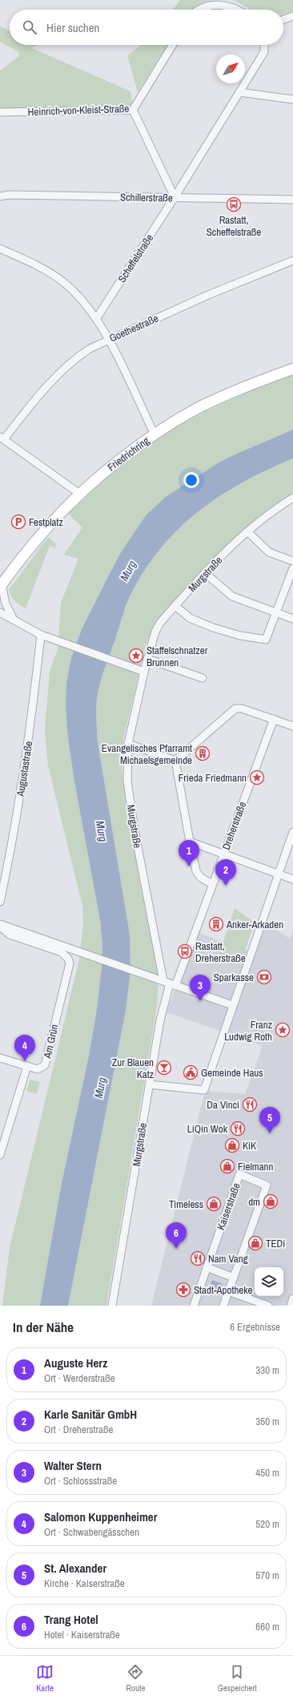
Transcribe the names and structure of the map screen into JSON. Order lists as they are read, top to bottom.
{
  "streets": {
    "main road": ["Friedrichring"],
    "street": [
      "Heinrich-von-Kleist-Straße",
      "Schillerstraße",
      "Scheffelstraße",
      "Goethestraße",
      "Murgstraße",
      "Augustastraße",
      "Dreherstraße",
      "Am Grün",
      "Kaiserstraße"
    ]
  },
  "crossings": [
    ["Schillerstraße", "Scheffelstraße"],
    ["Murgstraße", "Dreherstraße"]
  ],
  "water": ["Murg"],
  "places": {
    "bus stop": ["Rastatt, Scheffelstraße", "Rastatt, Dreherstraße"],
    "parking": ["Festplatz"],
    "place": ["Staffelschnatzer Brunnen", "Frieda Friedmann", "Franz Ludwig Roth"],
    "building": ["Evangelisches Pfarramt Michaelsgemeinde", "Anker-Arkaden"],
    "bank": ["Sparkasse"],
    "bar": ["Zur Blauen Katz"],
    "public building": ["Gemeinde Haus"],
    "restaurant": ["Da Vinci", "LiQin Wok", "Nam Vang"],
    "shop": [
      "KiK",
      "Fielmann",
      "dm",
      "Timeless",
      "TEDi"
    ],
    "pharmacy": ["Stadt-Apotheke"]
  },
  "north": "top right",
  "page": {
    "search": "Hier suchen",
    "pins": [
      "1",
      "2",
      "3",
      "4",
      "5",
      "6"
    ],
    "heading": ["In der Nähe", "6 Ergebnisse"],
    "list": [
      {
        "mark": "1",
        "name": "Auguste Herz",
        "note": "Ort · Werderstraße",
        "value": "330 m"
      },
      {
        "mark": "2",
        "name": "Karle Sanitär GmbH",
        "note": "Ort · Dreherstraße",
        "value": "350 m"
      },
      {
        "mark": "3",
        "name": "Walter Stern",
        "note": "Ort · Schlossstraße",
        "value": "450 m"
      },
      {
        "mark": "4",
        "name": "Salomon Kuppenheimer",
        "note": "Ort · Schwabengässchen",
        "value": "520 m"
      },
      {
        "mark": "5",
        "name": "St. Alexander",
        "note": "Kirche · Kaiserstraße",
        "value": "570 m"
      },
      {
        "mark": "6",
        "name": "Trang Hotel",
        "note": "Hotel · Kaiserstraße",
        "value": "660 m"
      }
    ],
    "nav": ["Karte", "Route", "Gespeichert"]
  }
}
